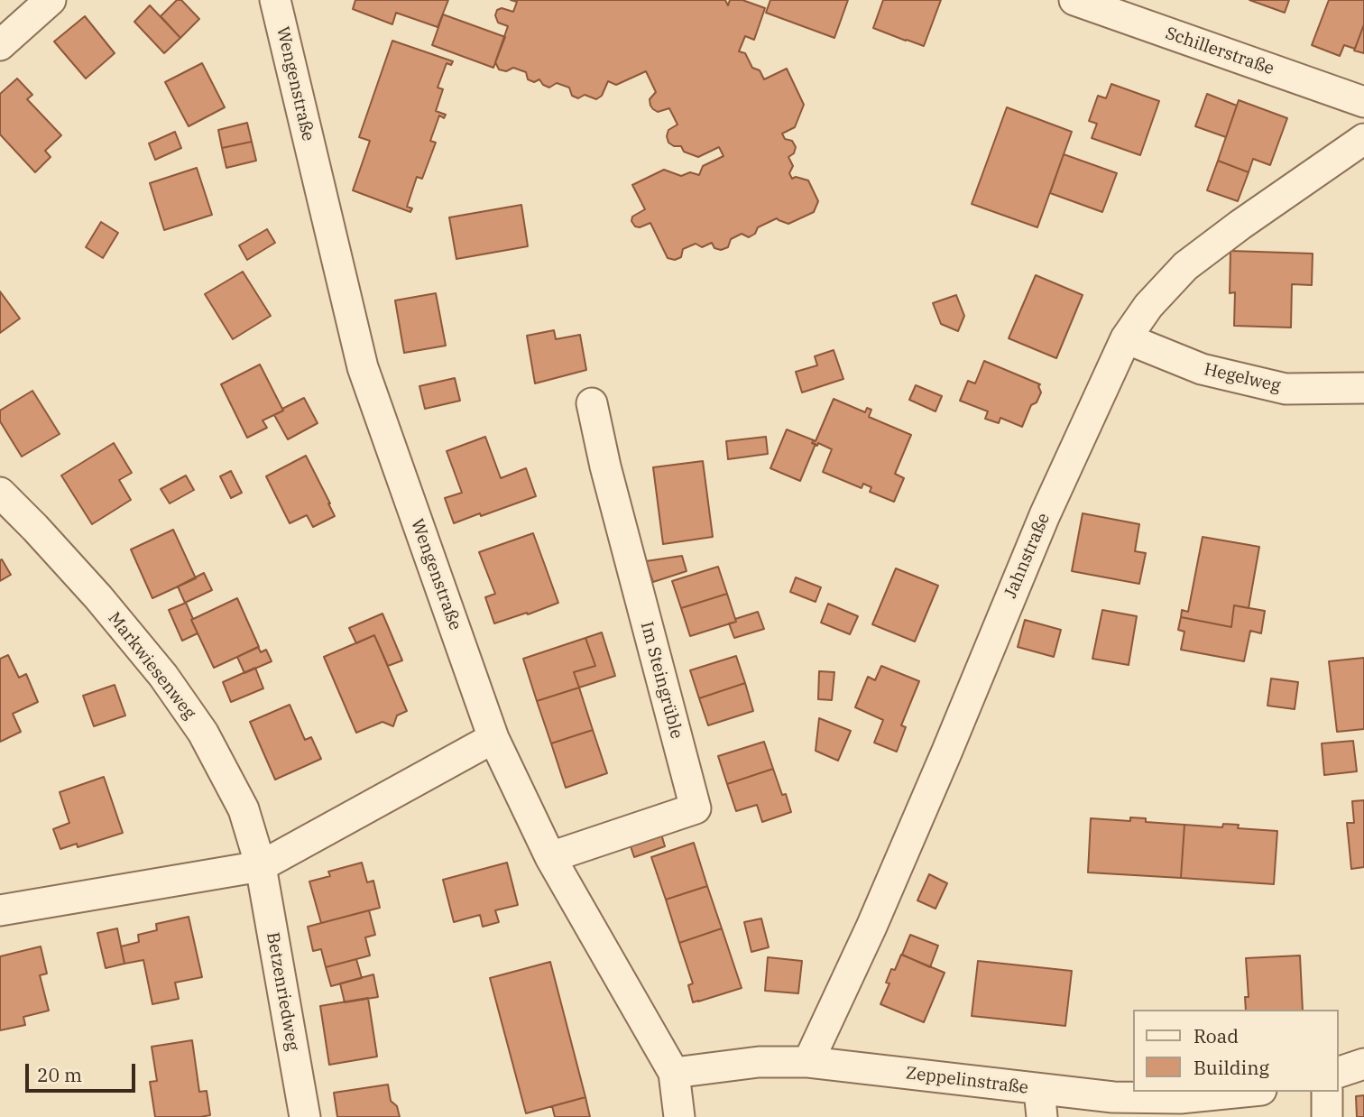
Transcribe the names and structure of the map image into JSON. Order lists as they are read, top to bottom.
{
  "streets": {
    "street": [
      "Schillerstraße",
      "Wengenstraße",
      "Hegelweg",
      "Jahnstraße",
      "Markwiesenweg",
      "Im Steingrüble",
      "Betzenriedweg",
      "Zeppelinstraße"
    ]
  },
  "crossings": [
    ["Wengenstraße", "Im Steingrüble"],
    ["Wengenstraße", "Zeppelinstraße"],
    ["Hegelweg", "Jahnstraße"],
    ["Jahnstraße", "Zeppelinstraße"],
    ["Markwiesenweg", "Betzenriedweg"]
  ],
  "legend": ["Road", "Building"],
  "scale_bar": "20 m"
}
